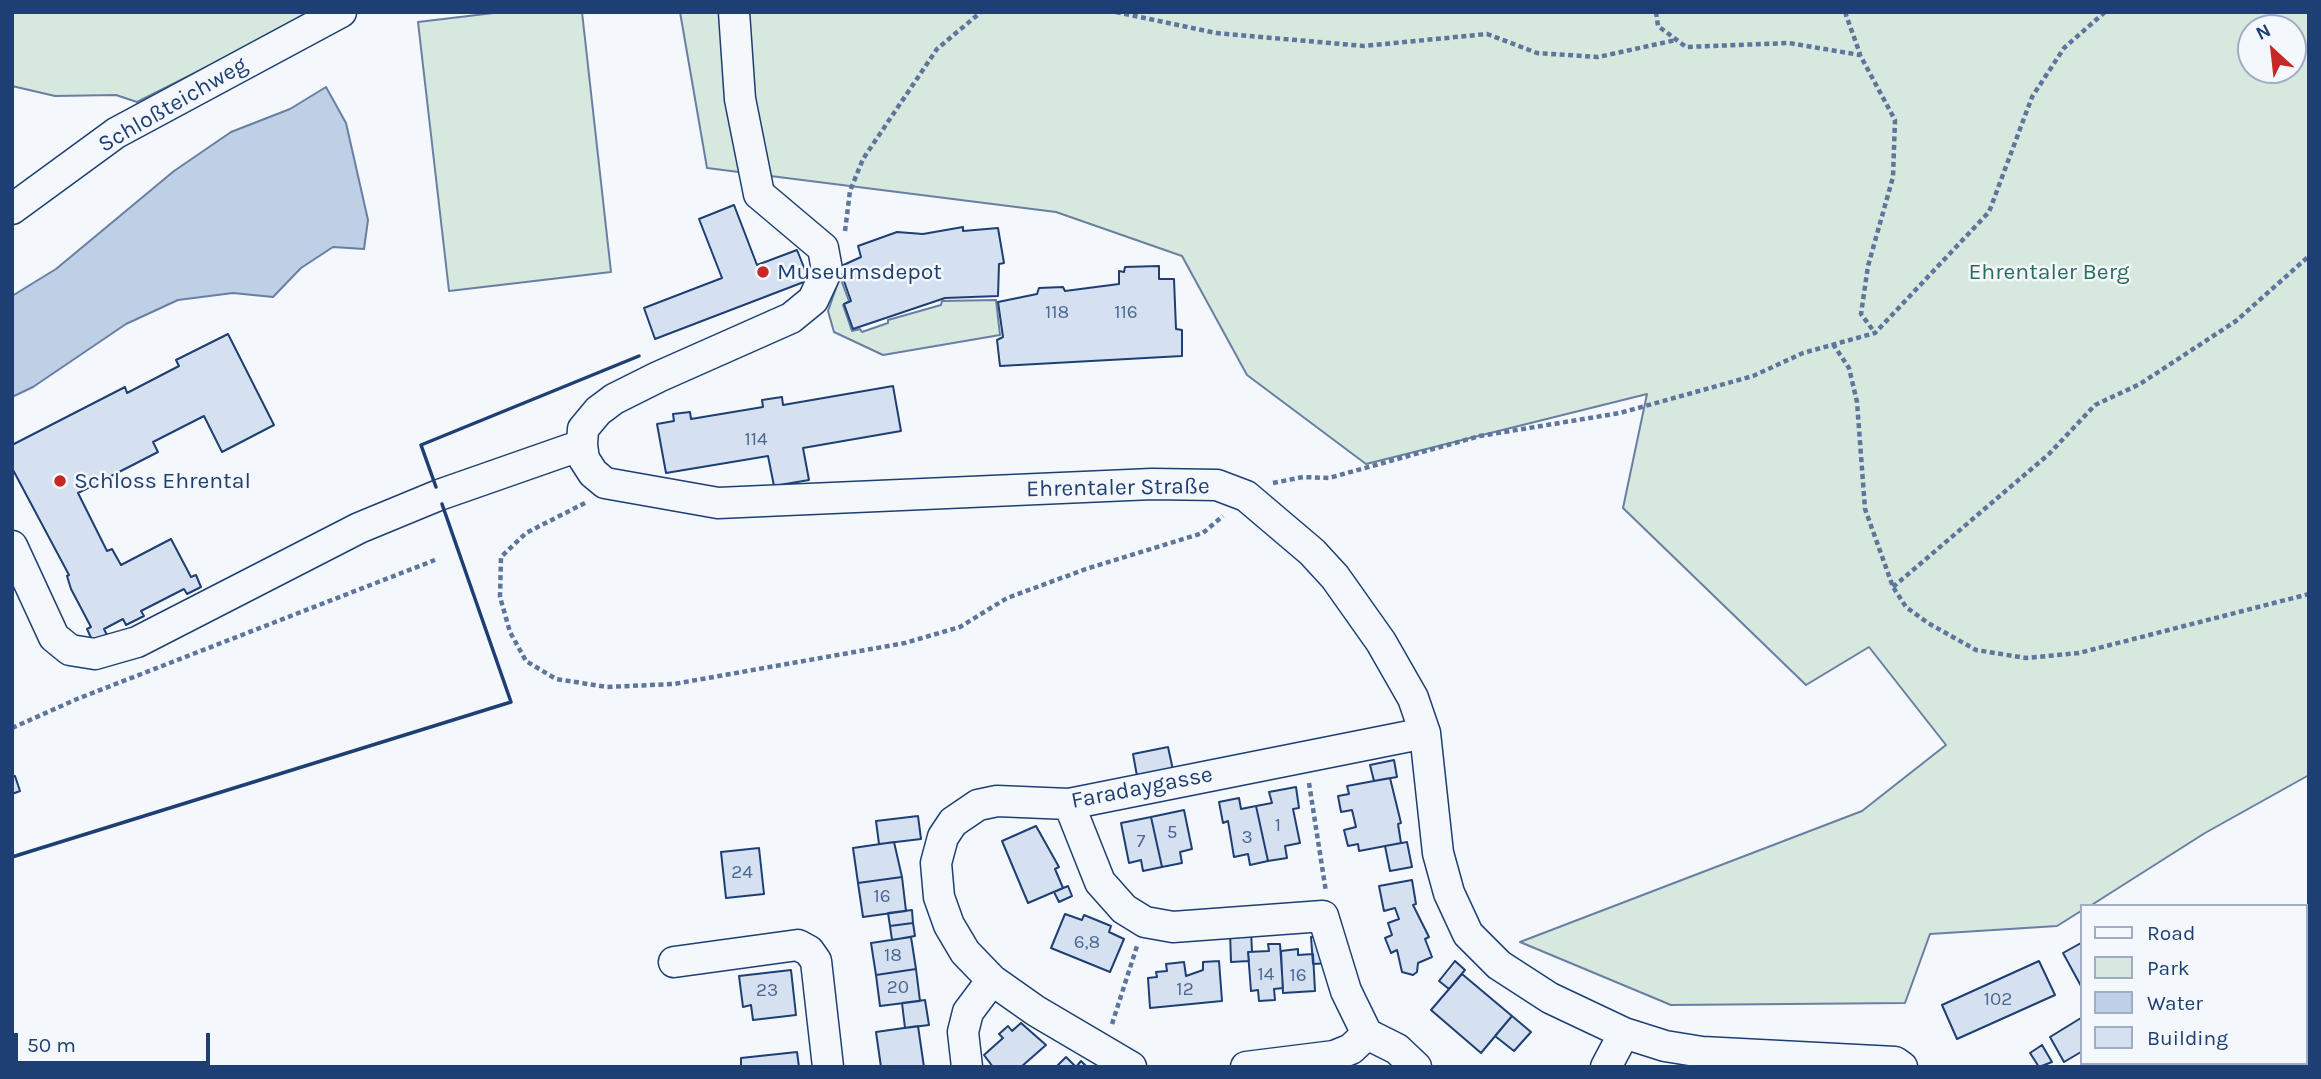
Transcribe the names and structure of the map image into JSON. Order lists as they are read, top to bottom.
{
  "streets": {
    "street": ["Schloßteichweg", "Ehrentaler Straße", "Faradaygasse"]
  },
  "crossings": [
    ["Ehrentaler Straße", "Faradaygasse"]
  ],
  "parks": ["Ehrentaler Berg"],
  "places": ["Museumsdepot", "Schloss Ehrental"],
  "house_numbers": [
    "118",
    "116",
    "114",
    "1",
    "5",
    "3",
    "7",
    "24",
    "16",
    "6,8",
    "18",
    "14",
    "16",
    "20",
    "12",
    "23",
    "102"
  ],
  "legend": [
    "Road",
    "Park",
    "Water",
    "Building"
  ],
  "scale_bar": "50 m",
  "north": "top left"
}
